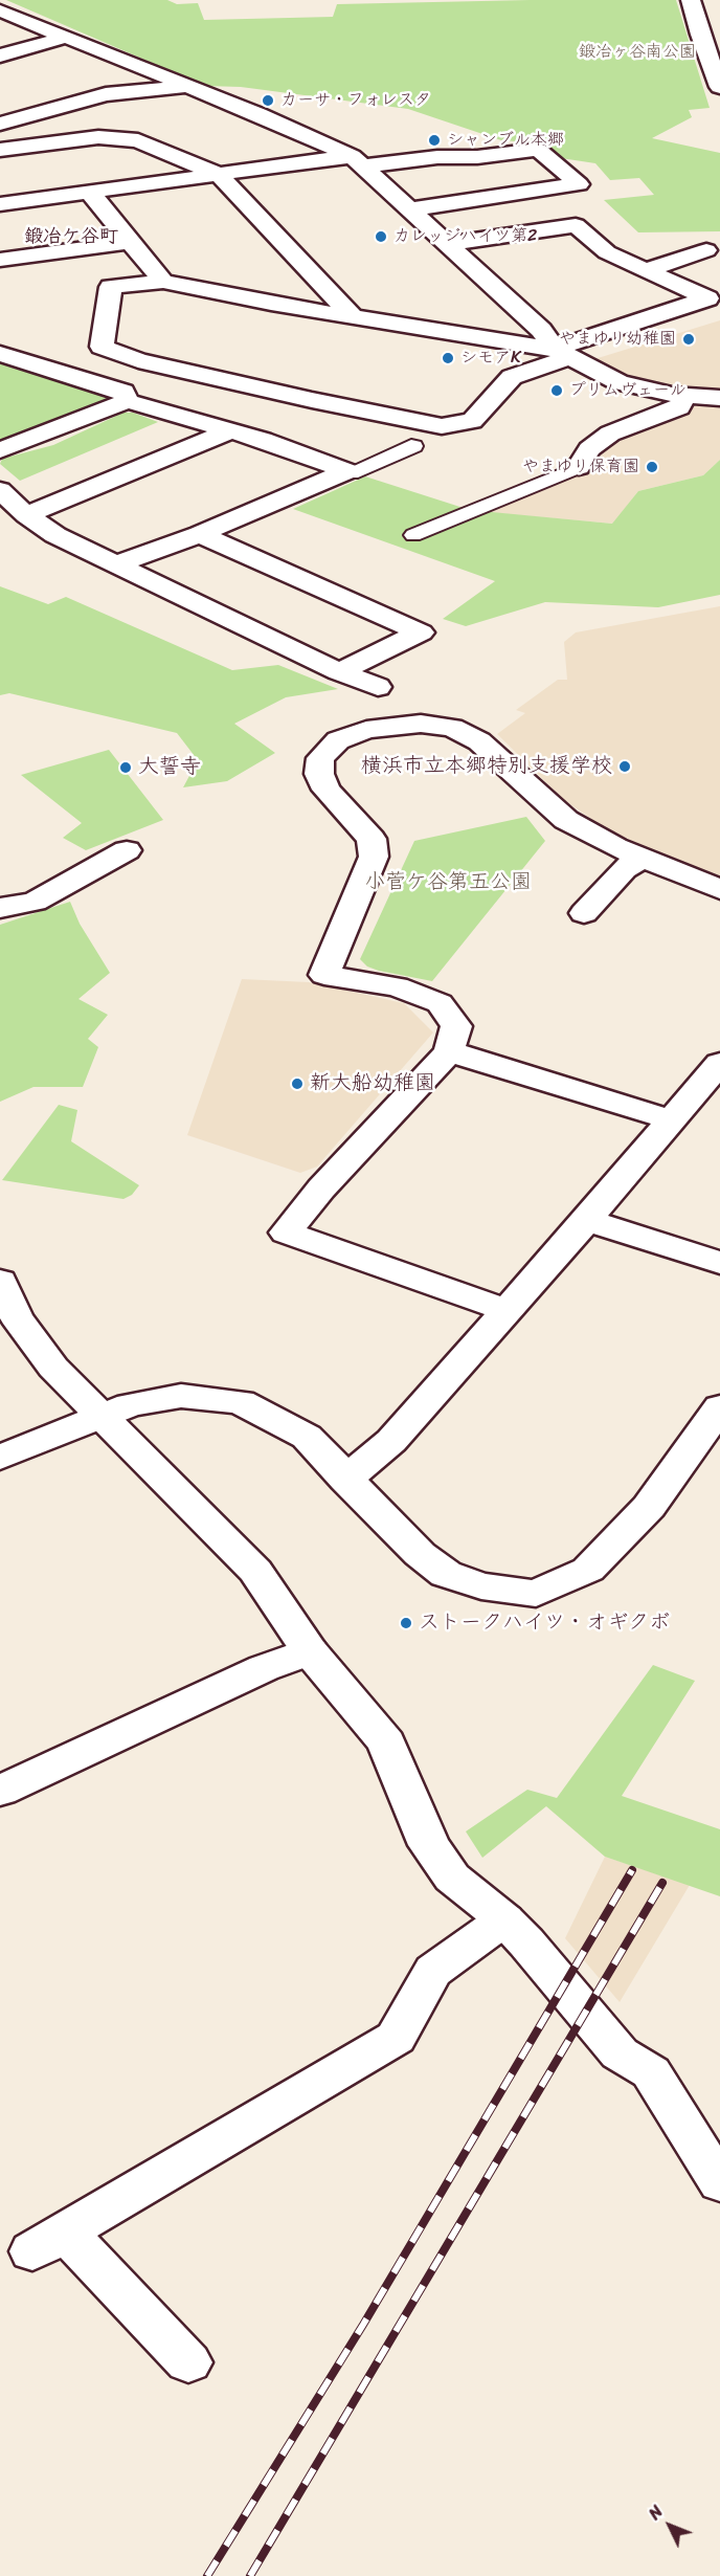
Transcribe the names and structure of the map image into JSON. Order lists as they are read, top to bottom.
{
  "districts": ["鍛冶ケ谷町"],
  "parks": ["鍛冶ヶ谷南公園", "小菅ケ谷第五公園"],
  "places": [
    "カーサ・フォレスタ",
    "シャンブル本郷",
    "カレッジハイツ第2",
    "やまゆり幼稚園",
    "シモアK",
    "プリムヴェール",
    "やまゆり保育園",
    "横浜市立本郷特別支援学校",
    "大誓寺",
    "新大船幼稚園",
    "ストークハイツ・オギクボ"
  ],
  "north": "top left"
}
